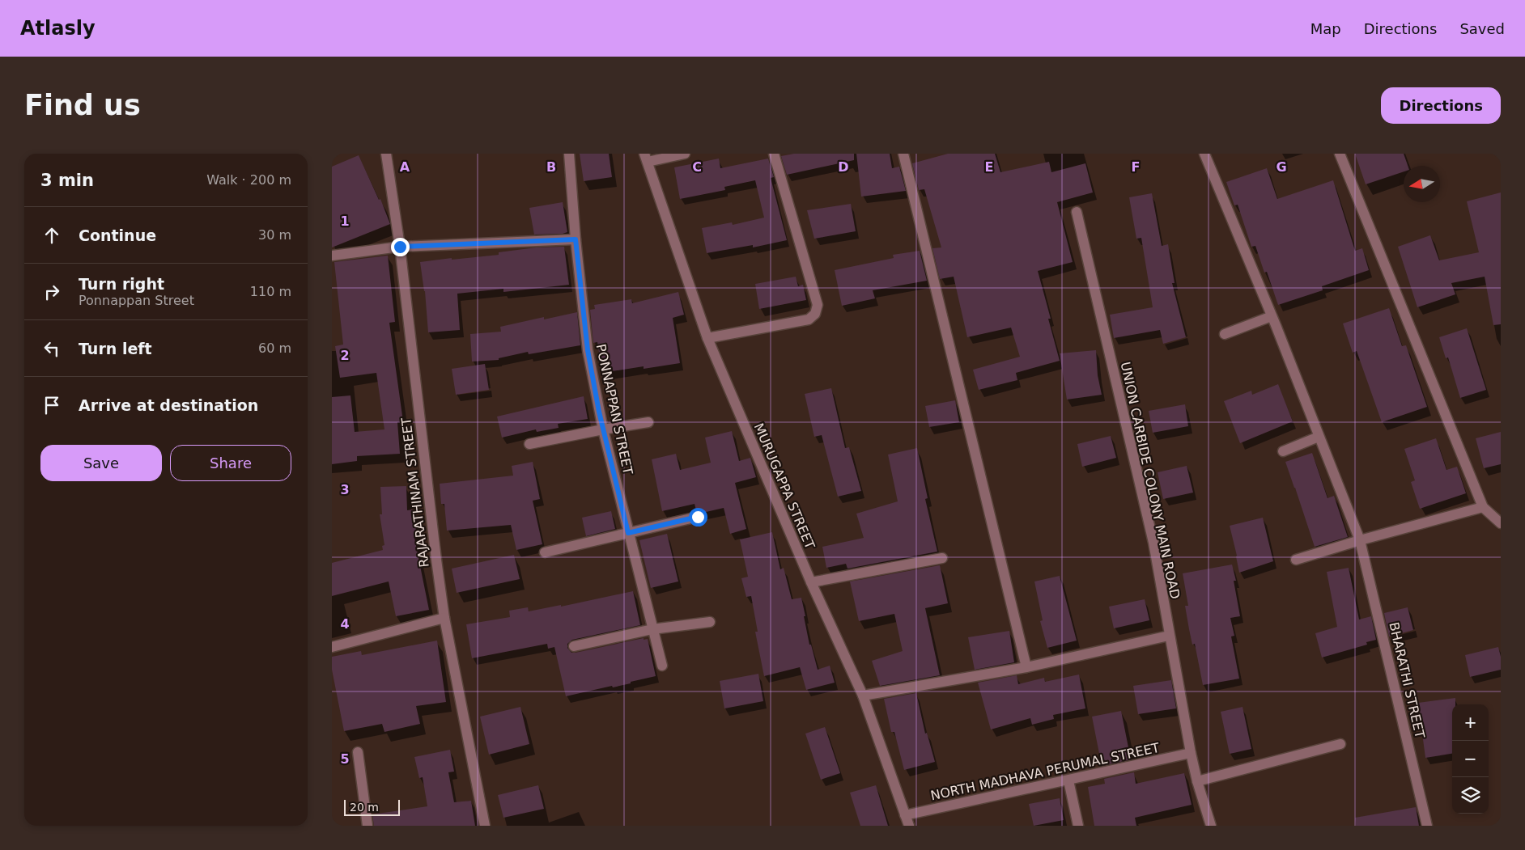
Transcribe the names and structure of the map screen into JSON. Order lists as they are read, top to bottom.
{
  "streets": {
    "street": [
      "PONNAPPAN STREET",
      "UNION CARBIDE COLONY MAIN ROAD",
      "MURUGAPPA STREET",
      "RAJARATHINAM STREET",
      "BHARATHI STREET",
      "NORTH MADHAVA PERUMAL STREET"
    ]
  },
  "crossings": [
    ["UNION CARBIDE COLONY MAIN ROAD", "NORTH MADHAVA PERUMAL STREET"],
    ["MURUGAPPA STREET", "NORTH MADHAVA PERUMAL STREET"]
  ],
  "scale_bar": "20 m",
  "north": "left",
  "page": {
    "header": "Atlasly",
    "nav": ["Map", "Directions", "Saved"],
    "buttons": [
      "Directions",
      ["Save", "Share"]
    ],
    "title": "Find us",
    "heading": ["3 min", "Walk · 200 m"],
    "list": [
      ["Continue", "30 m"],
      ["Turn right", "Ponnappan Street", "110 m"],
      ["Turn left", "60 m"],
      "Arrive at destination"
    ],
    "map_buttons": ["+", "−"],
    "scale": "20 m"
  },
  "grid": {
    "columns": [
      "A",
      "B",
      "C",
      "D",
      "E",
      "F",
      "G"
    ],
    "rows": [
      "1",
      "2",
      "3",
      "4",
      "5"
    ]
  }
}
